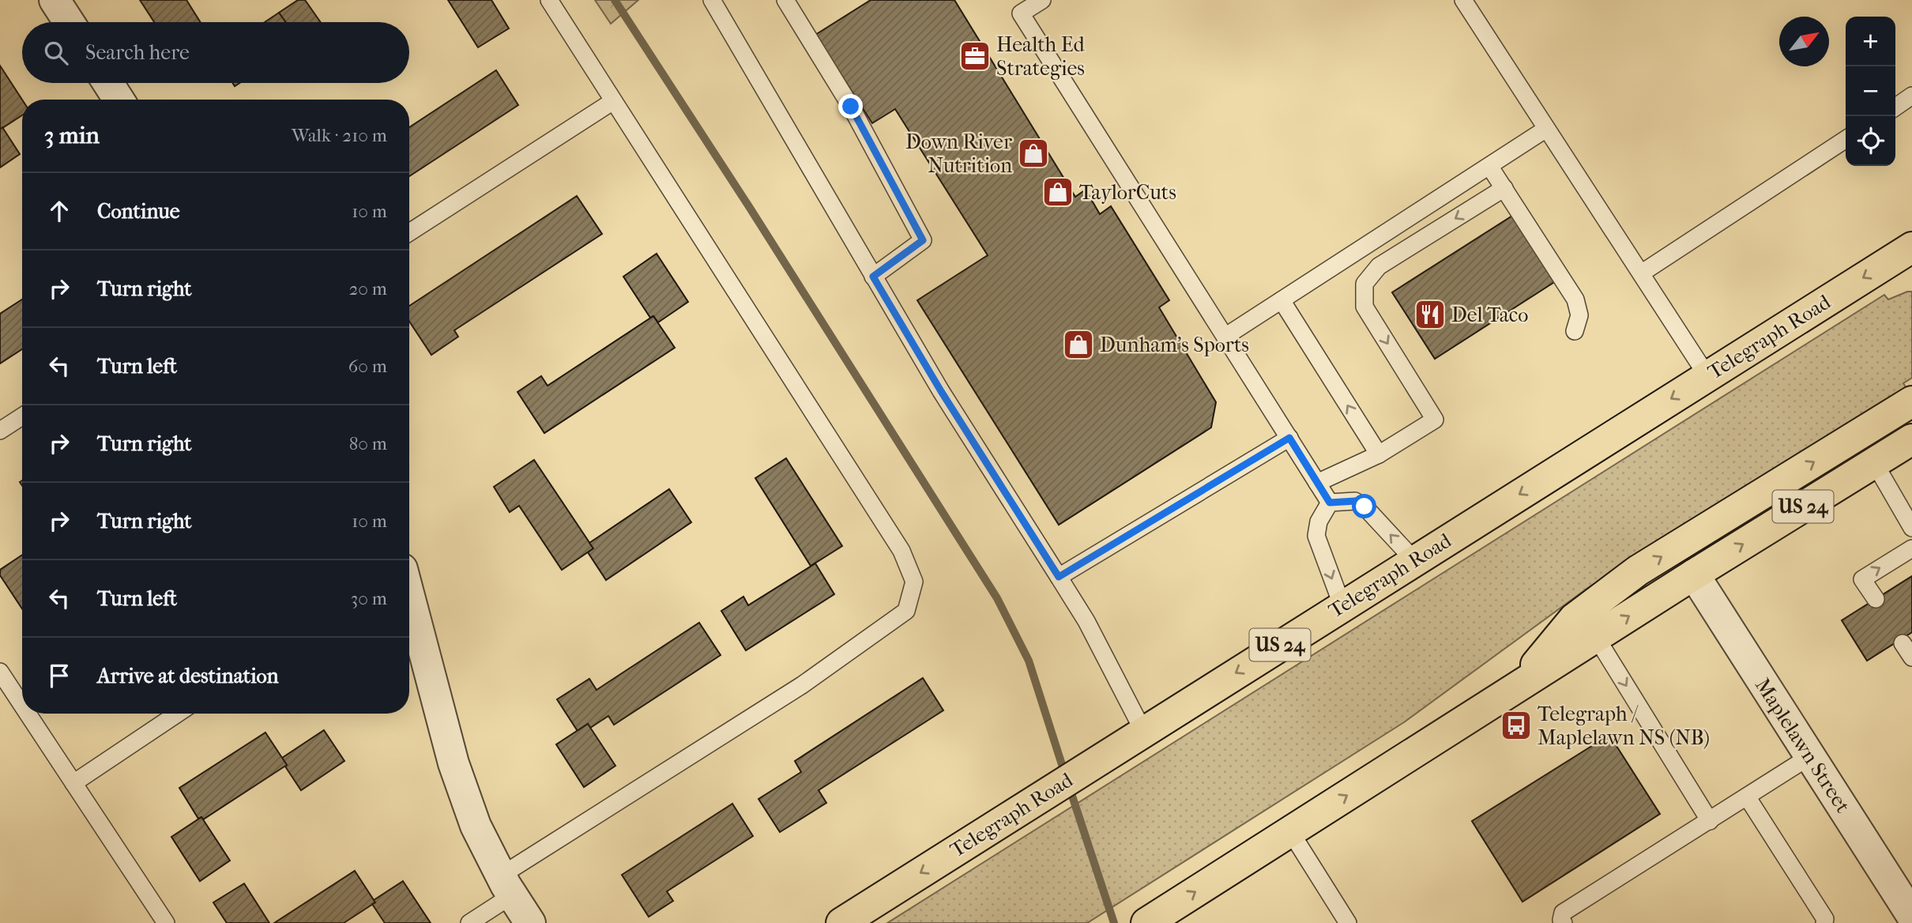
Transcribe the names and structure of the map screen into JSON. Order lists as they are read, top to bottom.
{
  "streets": {
    "main road": ["Telegraph Road", "US 24"],
    "street": ["Maplelawn Street"]
  },
  "crossings": [
    ["US 24", "Maplelawn Street"]
  ],
  "places": {
    "office": ["Health Ed Strategies"],
    "shop": ["Down River Nutrition", "TaylorCuts", "Dunham's Sports"],
    "restaurant": ["Del Taco"],
    "bus stop": ["Telegraph / Maplelawn NS (NB)"]
  },
  "north": "top right",
  "page": {
    "map_buttons": ["+", "−"],
    "search": "Search here",
    "heading": ["3 min", "Walk · 210 m"],
    "list": [
      ["Continue", "10 m"],
      ["Turn right", "20 m"],
      ["Turn left", "60 m"],
      ["Turn right", "80 m"],
      ["Turn right", "10 m"],
      ["Turn left", "30 m"],
      "Arrive at destination"
    ]
  }
}
